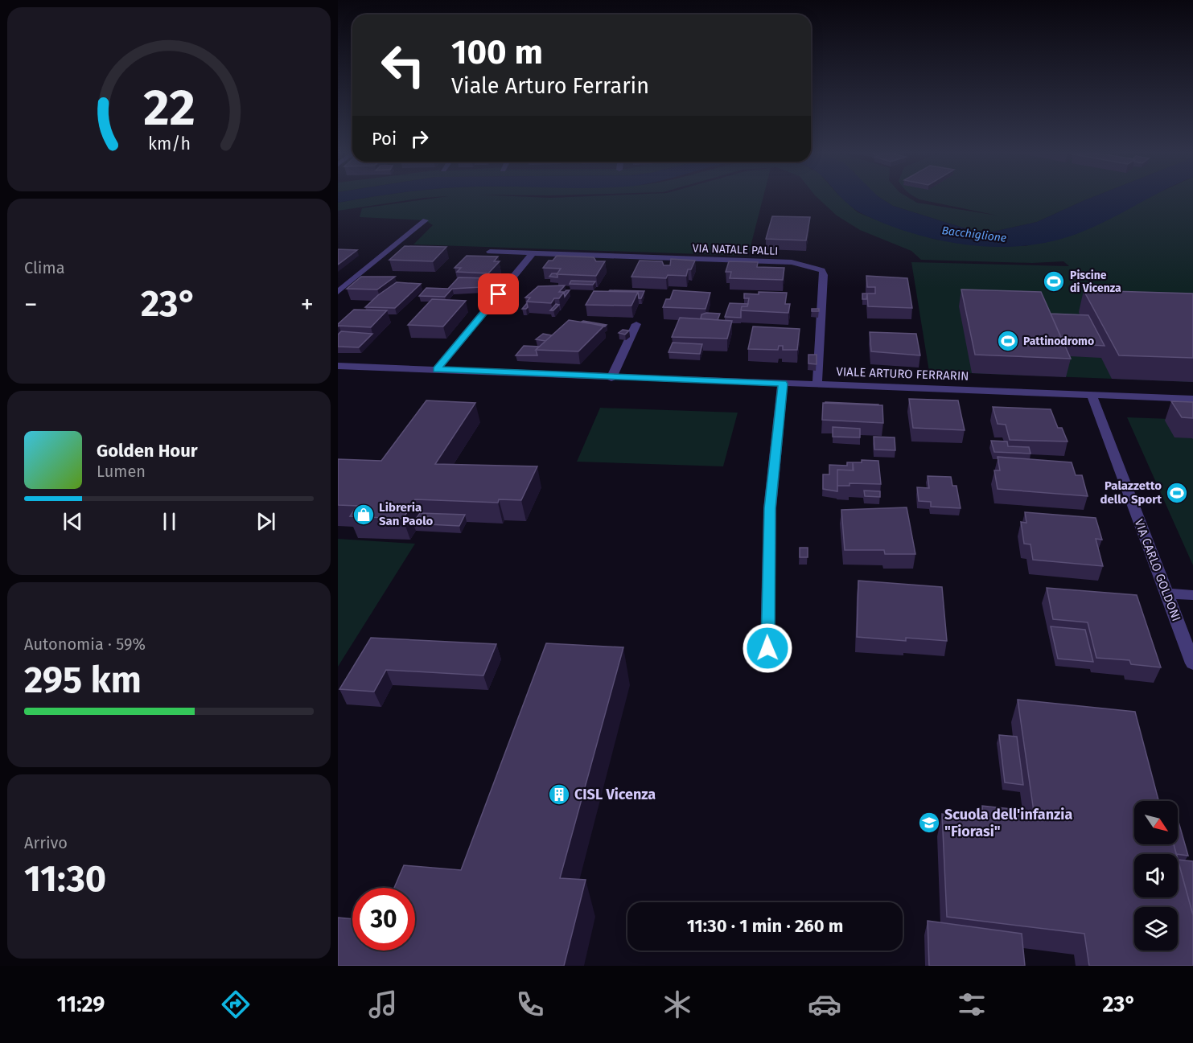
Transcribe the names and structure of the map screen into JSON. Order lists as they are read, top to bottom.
{
  "streets": {
    "street": ["VIA NATALE PALLI", "VIALE ARTURO FERRARIN", "VIA CARLO GOLDONI"]
  },
  "crossings": [
    ["VIA NATALE PALLI", "VIALE ARTURO FERRARIN"],
    ["VIALE ARTURO FERRARIN", "VIA CARLO GOLDONI"]
  ],
  "water": ["Bacchiglione"],
  "places": {
    "sports": ["Piscine di Vicenza", "Pattinodromo", "Palazzetto dello Sport"],
    "shop": ["Libreria San Paolo"],
    "building": ["CISL Vicenza"],
    "school or university": ["Scuola dell'infanzia \"Fiorasi\""]
  },
  "north": "bottom right",
  "page": {
    "turn": ["100 m", "Viale Arturo Ferrarin"],
    "then": "Poi",
    "tile": [
      "Clima",
      ["Autonomia · 59%", "295 km"],
      ["Arrivo", "11:30"]
    ],
    "heat": ["−", "23°", "+"],
    "song": ["Golden Hour", "Lumen"],
    "limit": "30",
    "trip": "11:30 · 1 min · 260 m",
    "tabs": ["11:29", "23°"],
    "gauge": ["22", "km/h"]
  }
}
